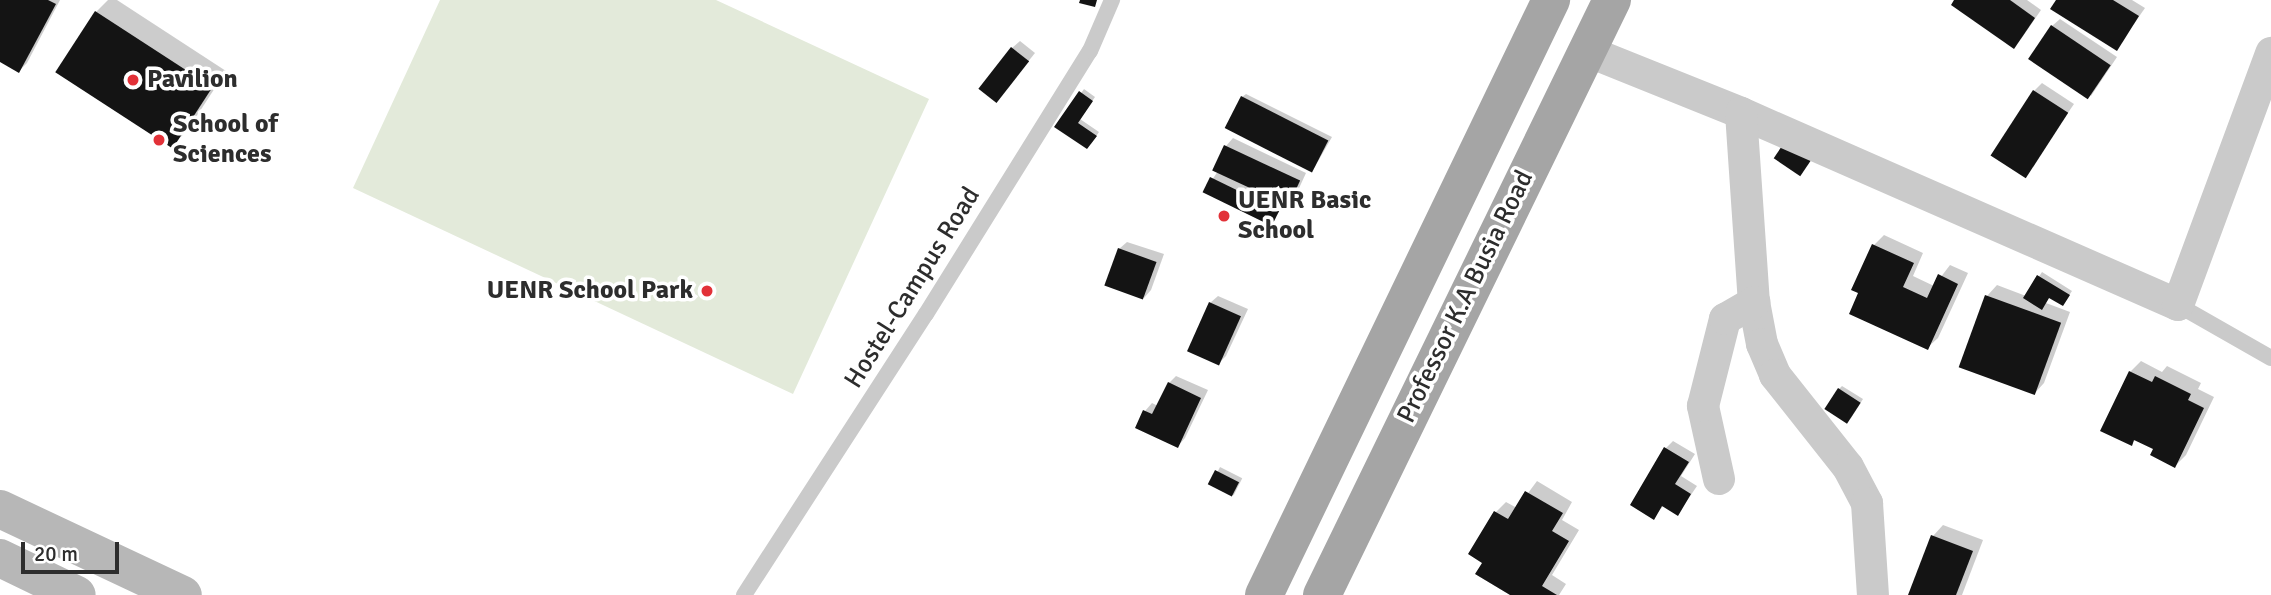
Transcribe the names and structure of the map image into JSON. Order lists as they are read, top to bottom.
{
  "streets": {
    "main road": ["Professor K.A Busia Road"],
    "lane": ["Hostel-Campus Road"]
  },
  "places": [
    "Pavilion",
    "School of Sciences",
    "UENR Basic School",
    "UENR School Park"
  ],
  "scale_bar": "20 m"
}
